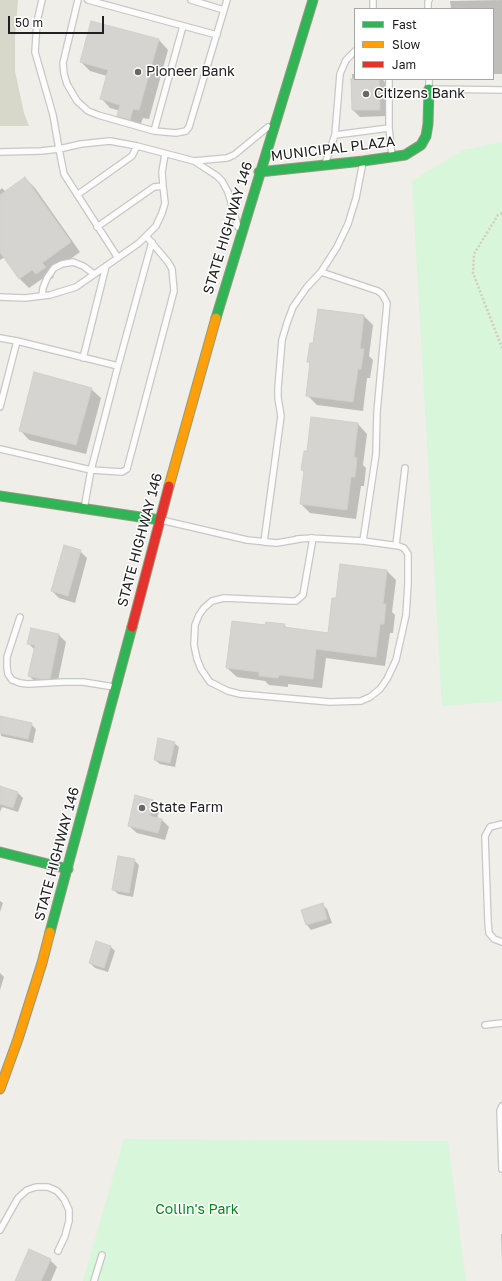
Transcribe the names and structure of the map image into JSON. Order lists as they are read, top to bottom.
{
  "streets": {
    "main road": ["MUNICIPAL PLAZA", "STATE HIGHWAY 146"]
  },
  "crossings": [
    ["MUNICIPAL PLAZA", "STATE HIGHWAY 146"]
  ],
  "parks": ["Collin's Park"],
  "places": ["Pioneer Bank", "Citizens Bank", "State Farm"],
  "legend": ["Fast", "Slow", "Jam"],
  "scale_bar": "50 m"
}
